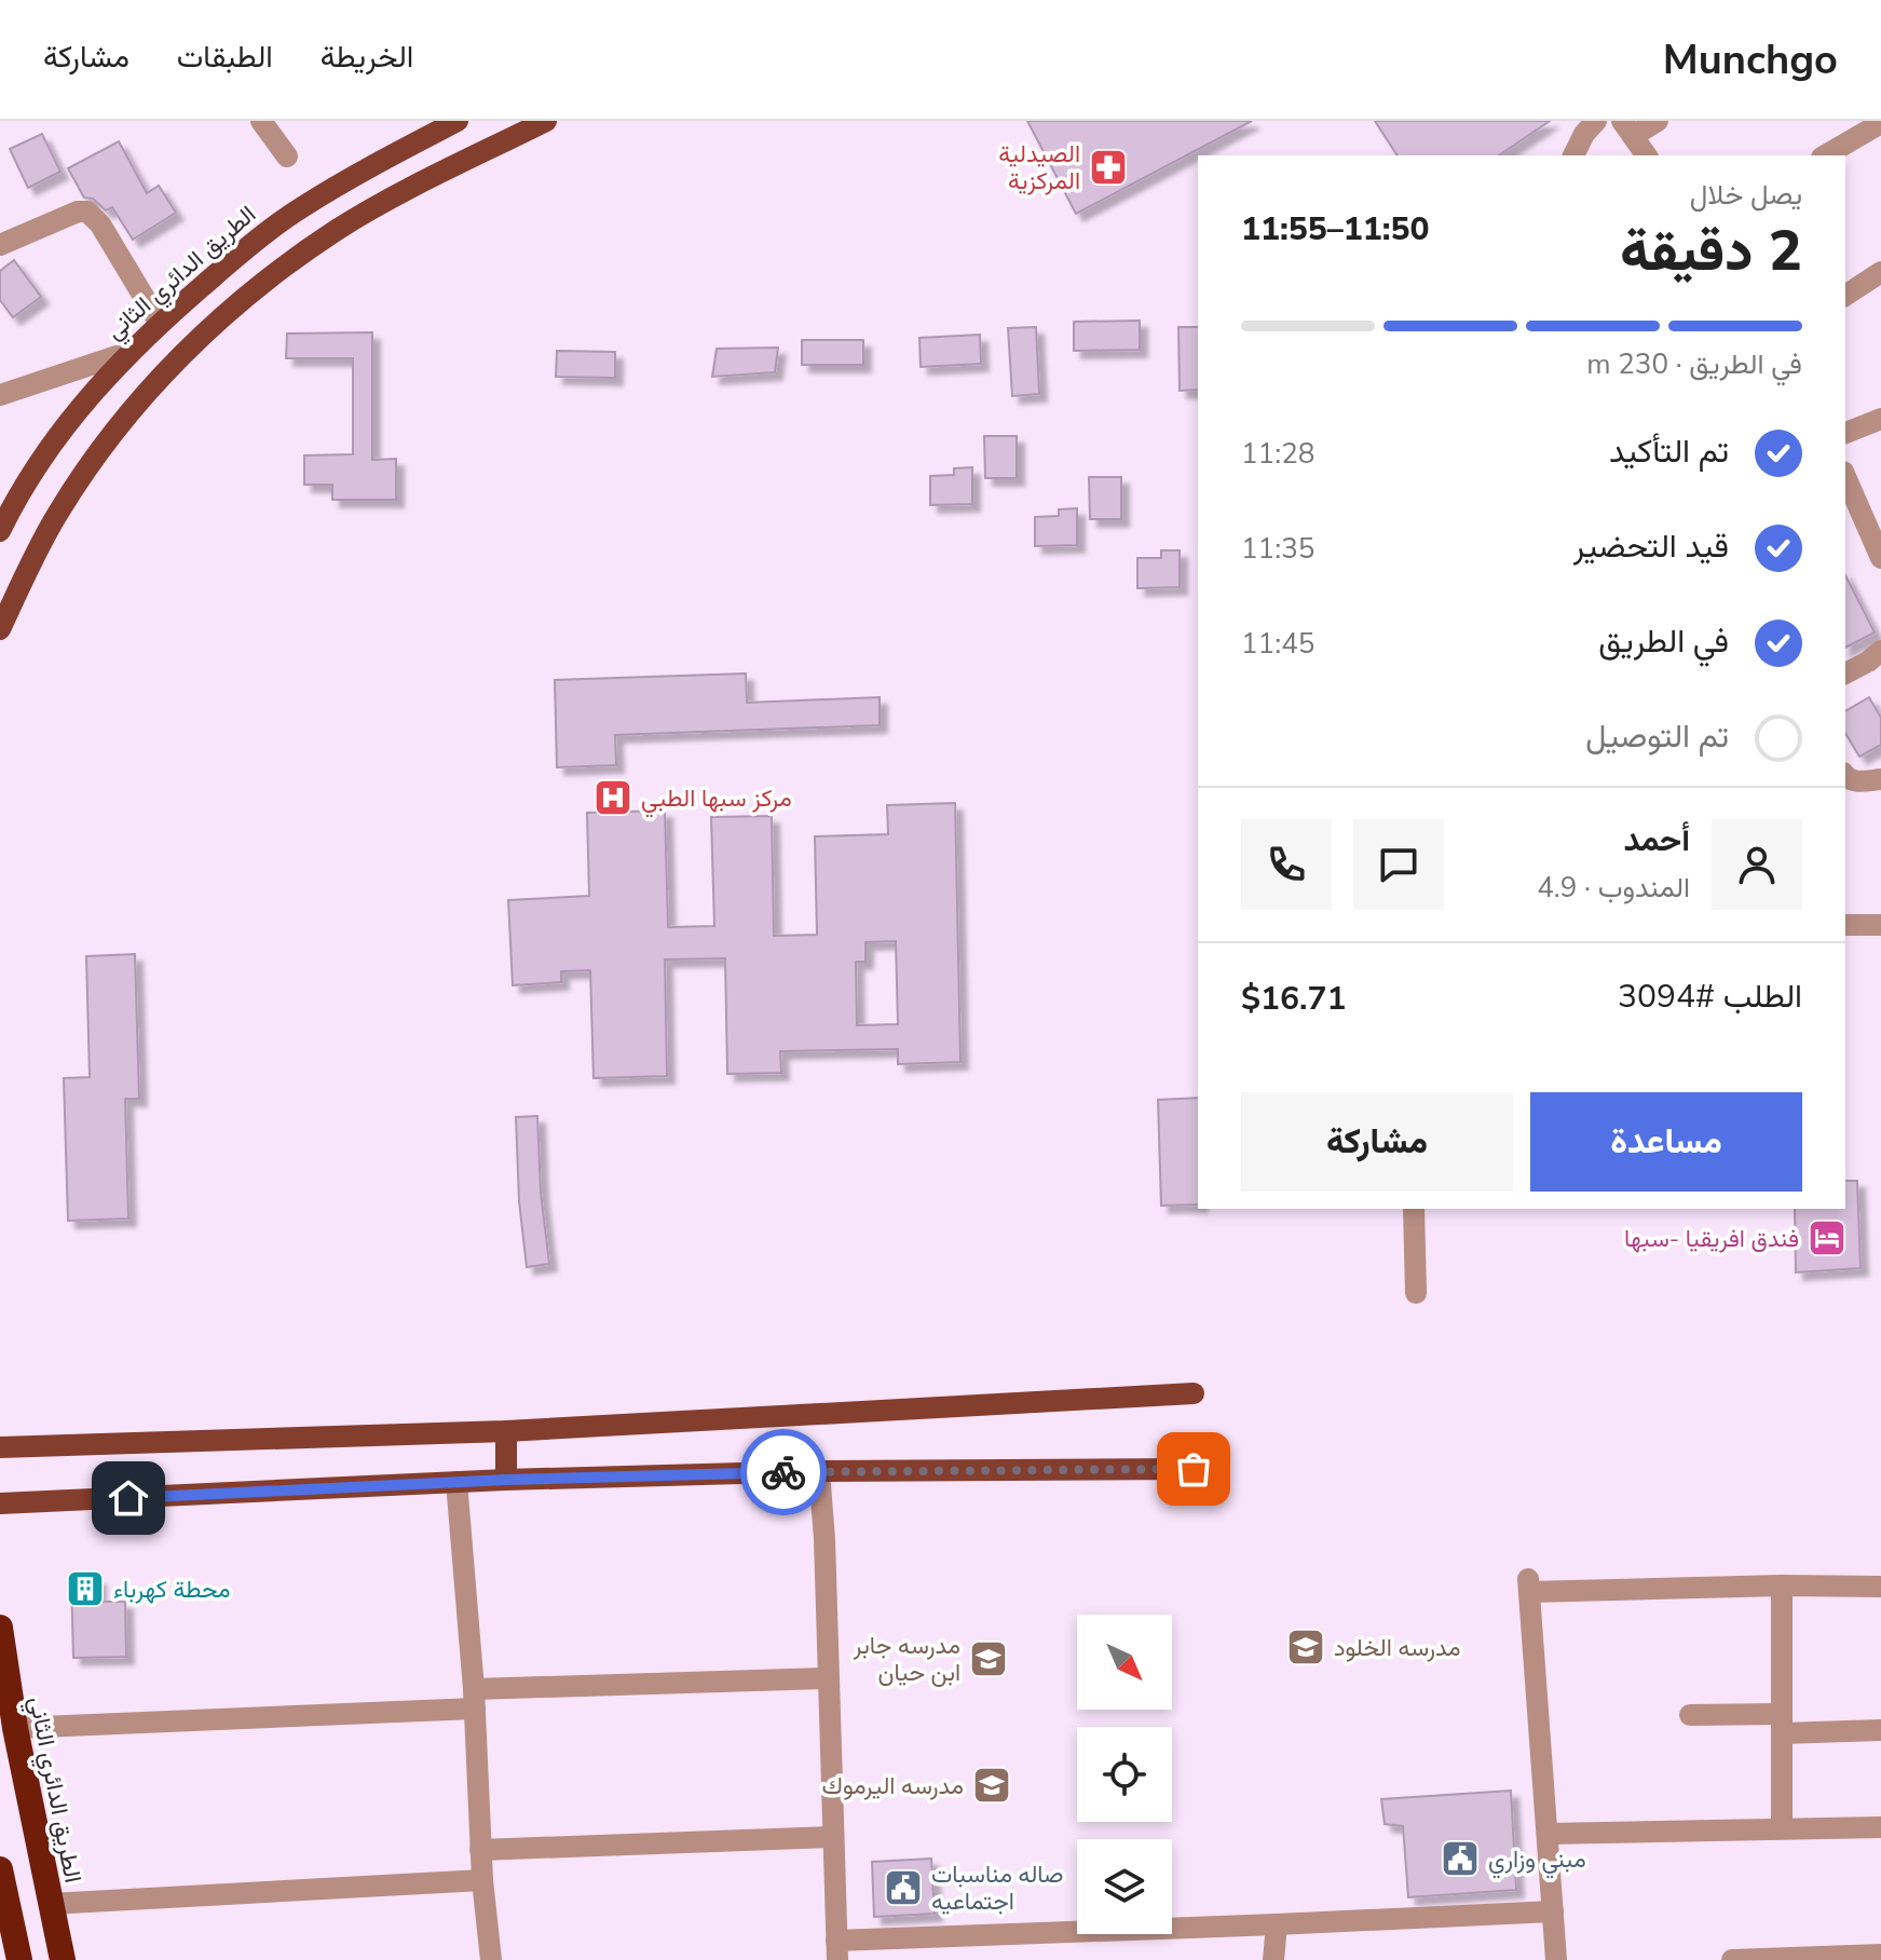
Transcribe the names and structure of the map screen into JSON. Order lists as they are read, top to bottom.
{
  "streets": {
    "highway": ["الطريق الدائري الثاني"]
  },
  "places": {
    "pharmacy": ["الصيدلية المركزية"],
    "hospital": ["مركز سبها الطبي"],
    "hotel": ["فندق افريقيا -سبها"],
    "building": ["محطة كهرباء"],
    "school or university": ["مدرسه الخلود", "مدرسه جابر ابن حيان", "مدرسه اليرموك"],
    "public building": ["مبني وزاري", "صاله مناسبات اجتماعيه"]
  },
  "north": "bottom right",
  "page": {
    "header": "Munchgo",
    "nav": ["الخريطة", "الطبقات", "مشاركة"],
    "heading": ["2 دقيقة", "يصل خلال", "11:50–11:55"],
    "panel": [
      "أحمد",
      "المندوب · 4.9",
      "الطلب #3094",
      "$16.71"
    ],
    "bar": "في الطريق · 230 m",
    "list": [
      ["تم التأكيد", "11:28"],
      ["قيد التحضير", "11:35"],
      ["في الطريق", "11:45"],
      "تم التوصيل"
    ],
    "buttons": ["مساعدة", "مشاركة"]
  }
}
